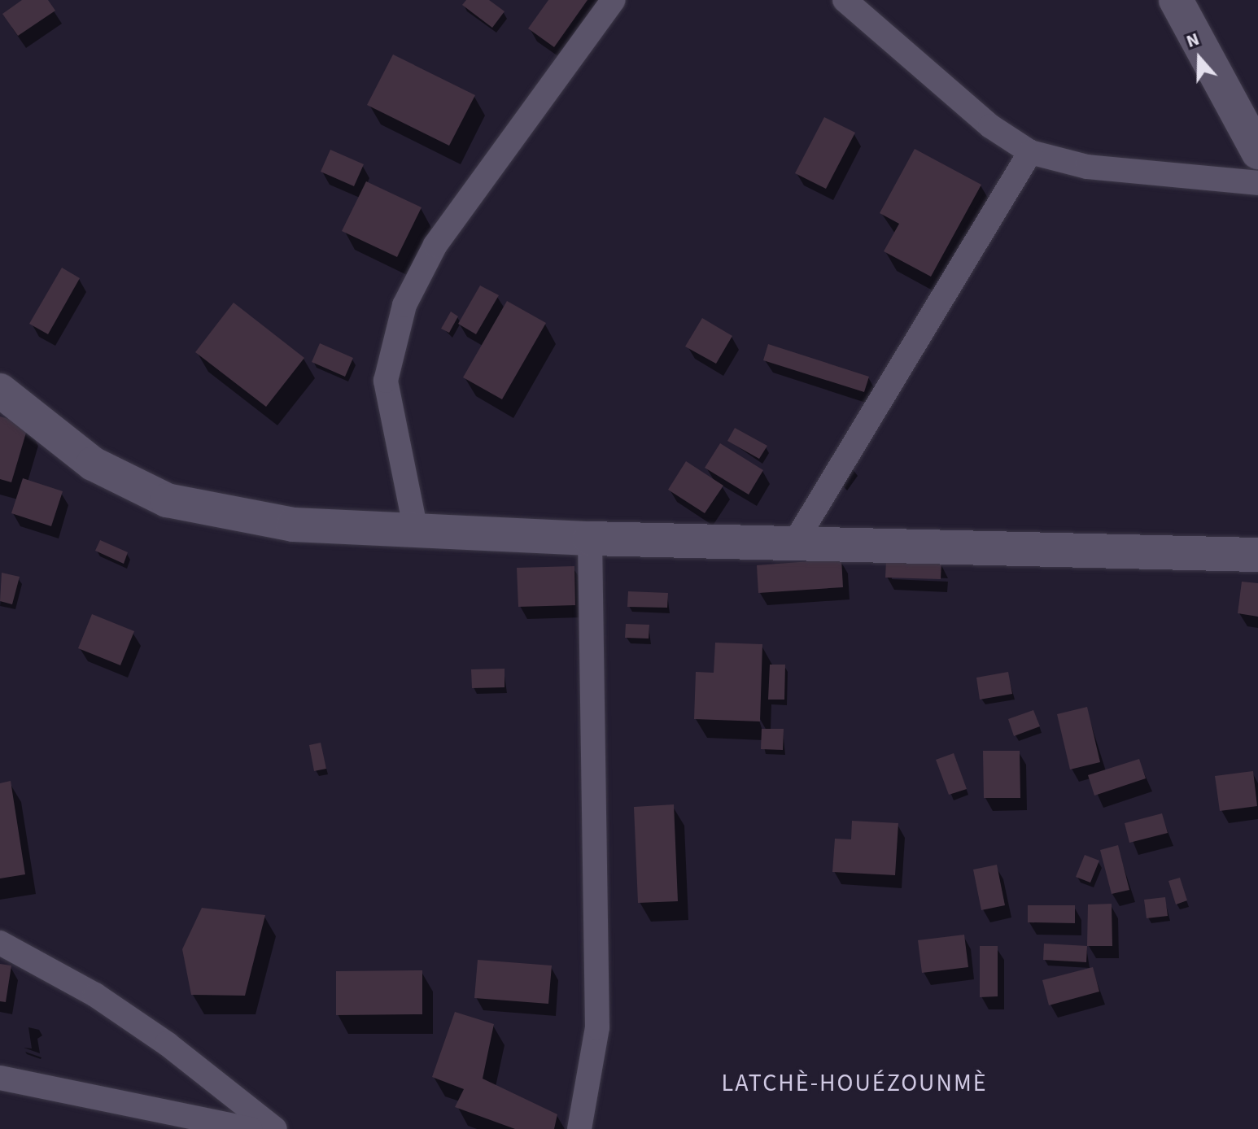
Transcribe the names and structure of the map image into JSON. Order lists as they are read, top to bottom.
{
  "districts": ["LATCHÈ-HOUÉZOUNMÈ"],
  "north": "top"
}
